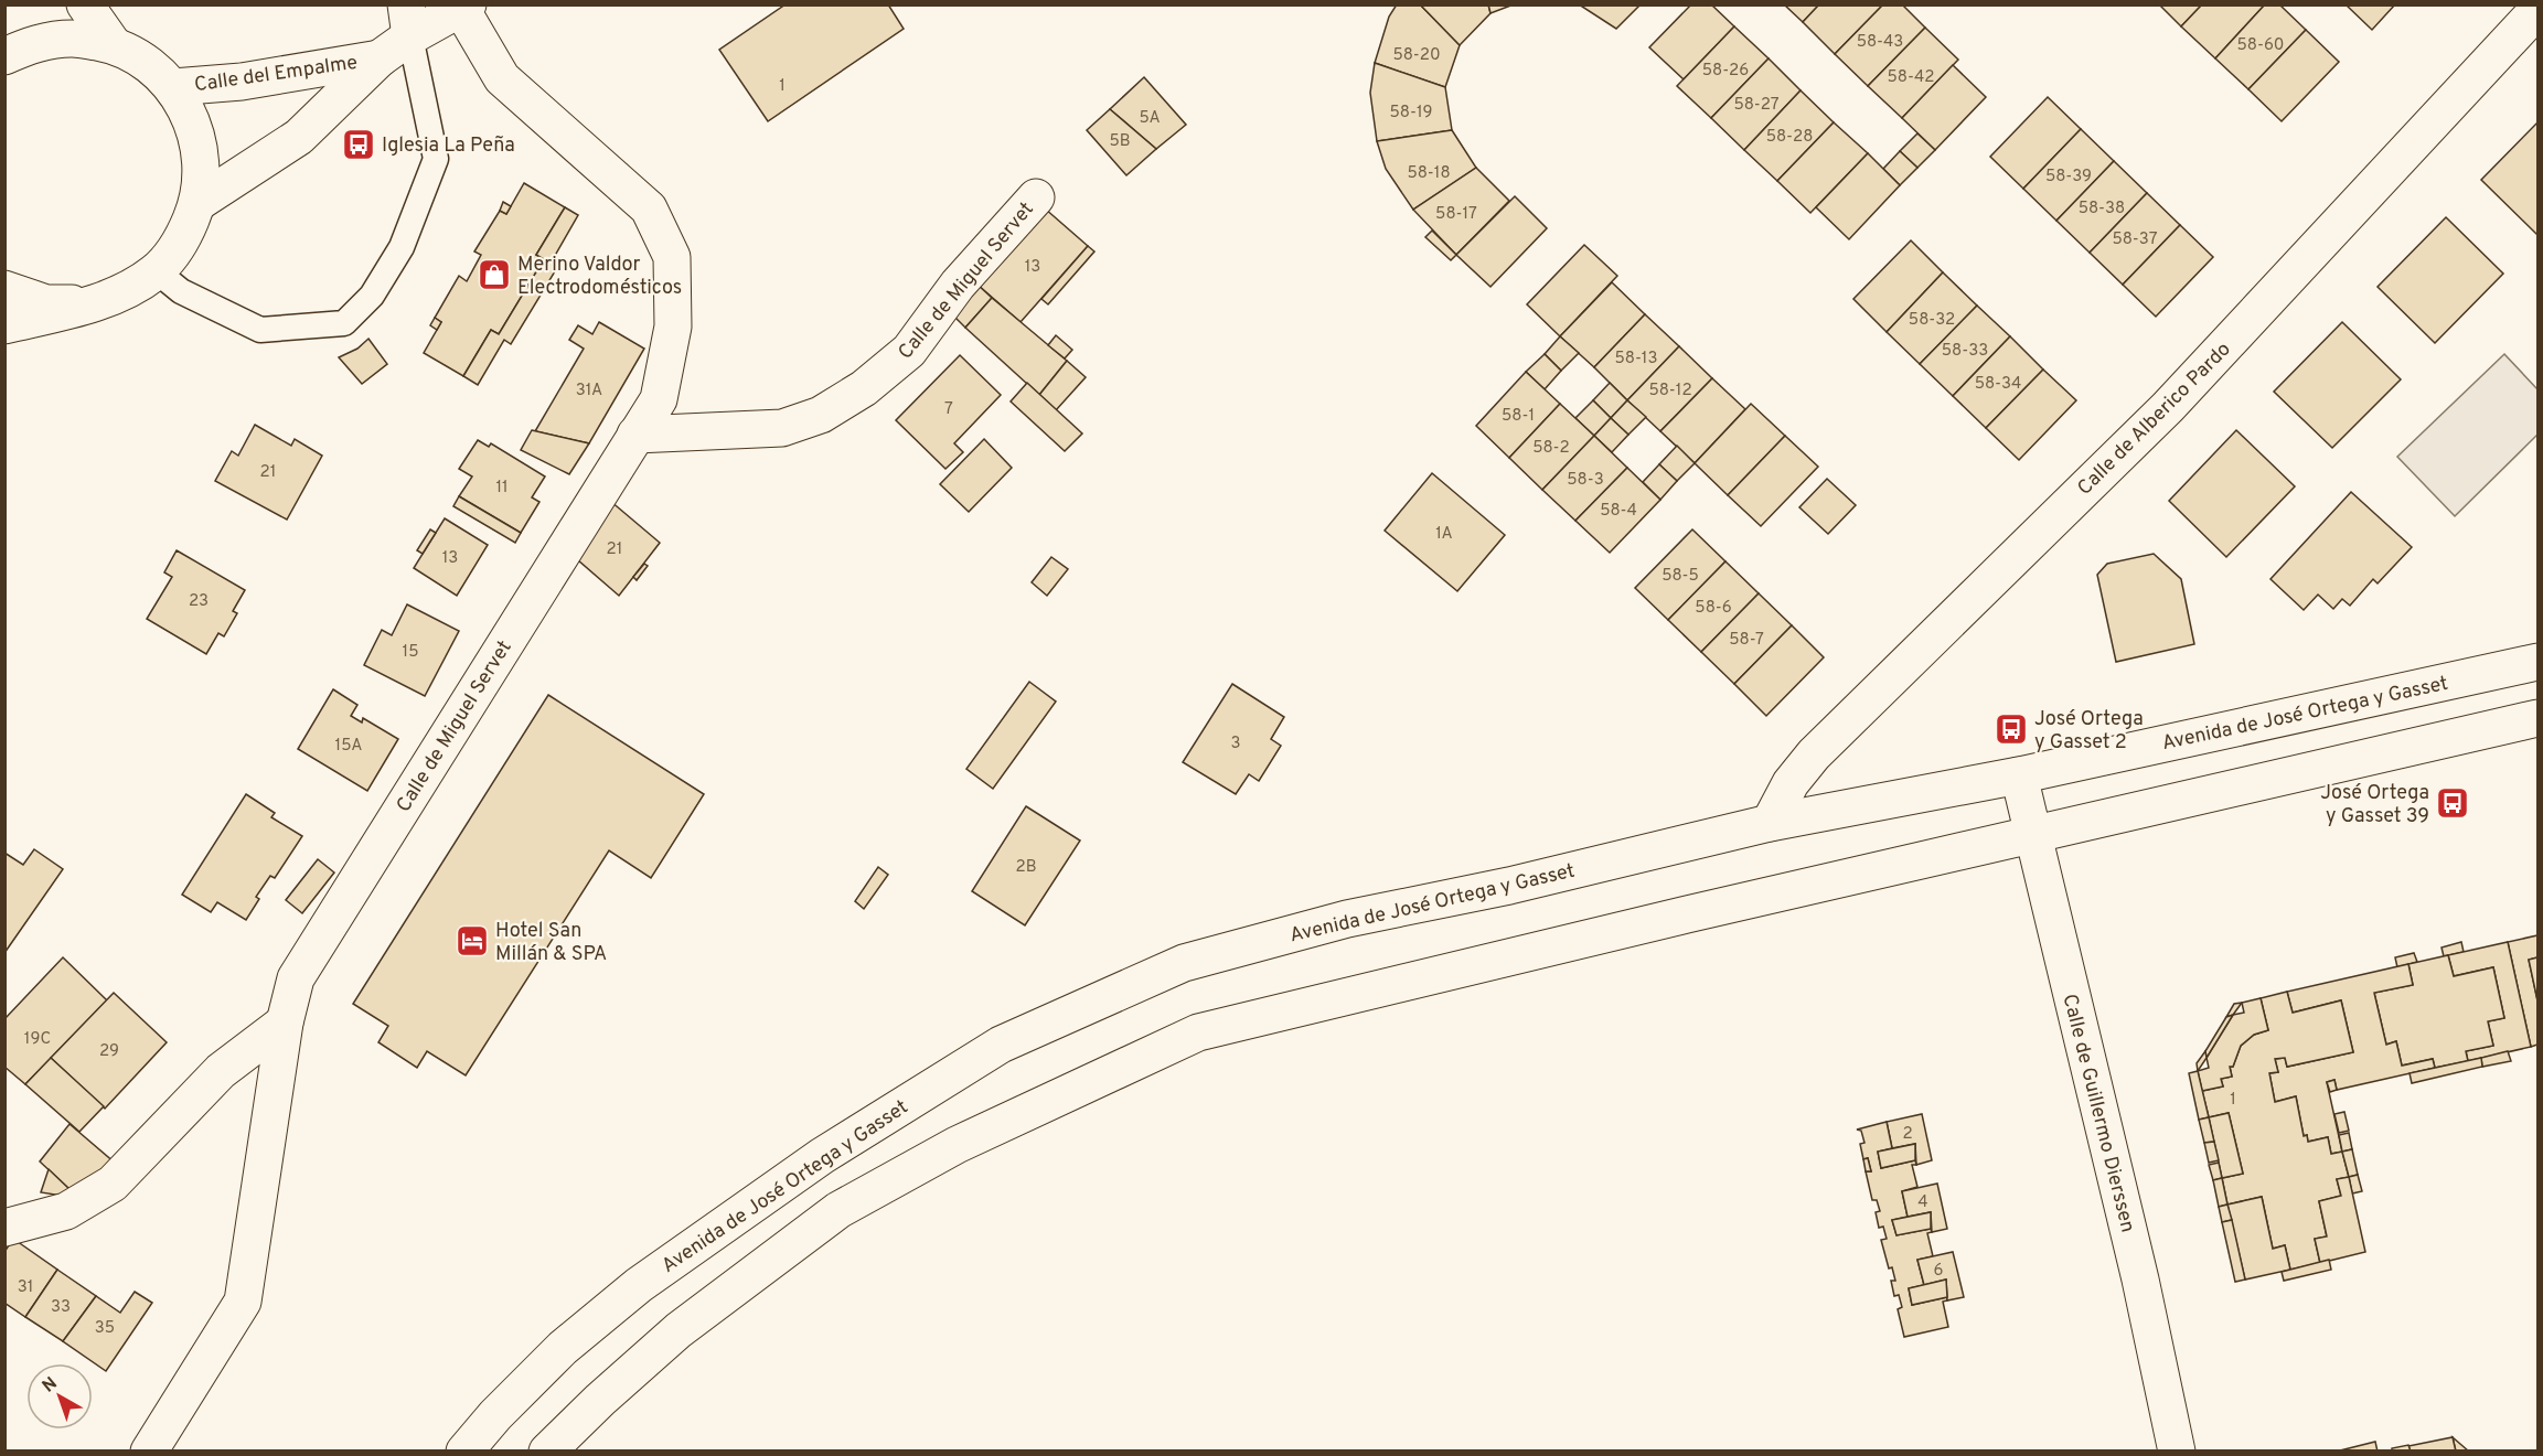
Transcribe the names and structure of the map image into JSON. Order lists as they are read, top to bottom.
{
  "streets": {
    "main road": [
      "Calle del Empalme",
      "Calle de Miguel Servet",
      "Calle de Alberico Pardo",
      "Avenida de José Ortega y Gasset",
      "Calle de Guillermo Dierssen"
    ]
  },
  "crossings": [
    ["Calle del Empalme", "Calle de Miguel Servet"],
    ["Calle de Alberico Pardo", "Avenida de José Ortega y Gasset"],
    ["Avenida de José Ortega y Gasset", "Calle de Guillermo Dierssen"]
  ],
  "places": {
    "bus stop": ["Iglesia La Peña", "José Ortega y Gasset 2", "José Ortega y Gasset 39"],
    "shop": ["Merino Valdor Electrodomésticos"],
    "hotel": ["Hotel San Millán & SPA"]
  },
  "house_numbers": [
    "58-43",
    "58-60",
    "58-20",
    "58-26",
    "58-42",
    "1",
    "58-27",
    "58-19",
    "5A",
    "58-28",
    "5B",
    "58-18",
    "58-39",
    "58-38",
    "58-17",
    "58-37",
    "13",
    "58-32",
    "58-33",
    "58-13",
    "58-34",
    "31A",
    "58-12",
    "7",
    "58-1",
    "58-2",
    "21",
    "58-3",
    "11",
    "58-4",
    "1A",
    "21",
    "13",
    "58-5",
    "23",
    "58-6",
    "58-7",
    "15",
    "3",
    "15A",
    "2B",
    "19C",
    "29",
    "1",
    "2",
    "4",
    "6",
    "31",
    "33",
    "35"
  ],
  "north": "top left"
}
